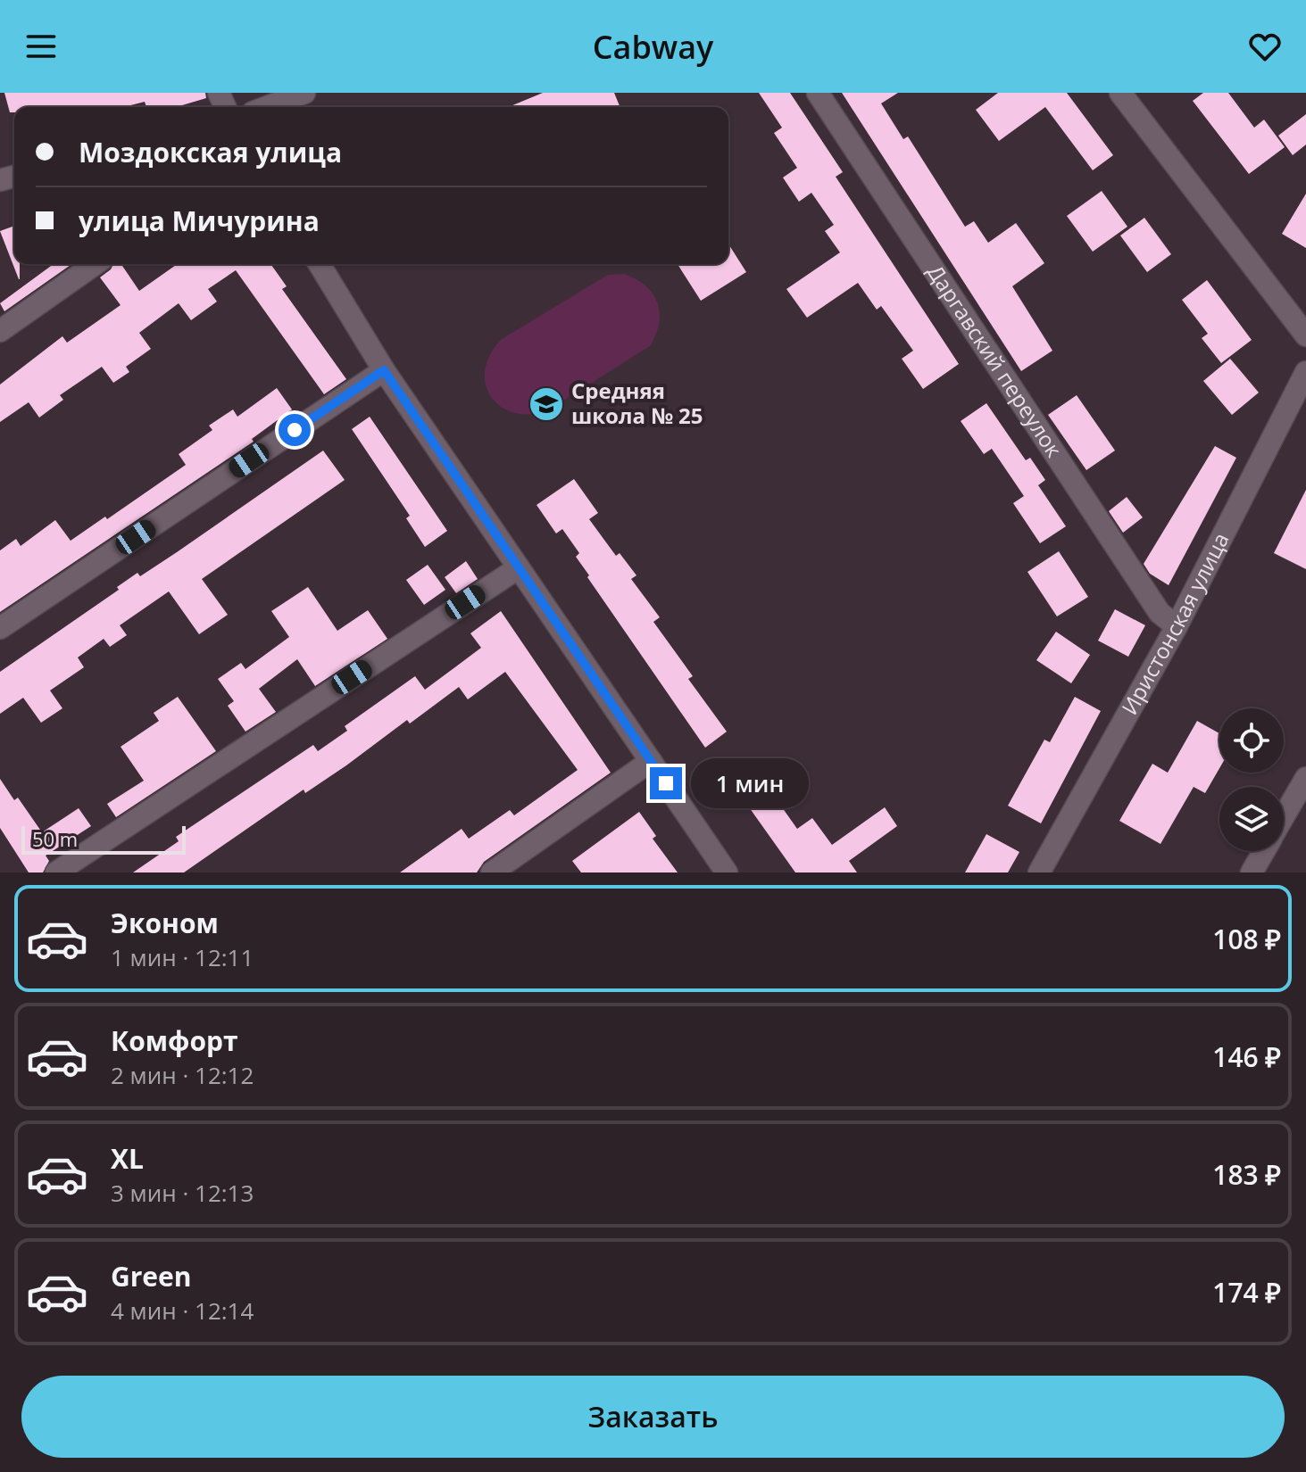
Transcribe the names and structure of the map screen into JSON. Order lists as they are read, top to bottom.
{
  "streets": {
    "street": ["Даргавский переулок", "Иристонская улица"]
  },
  "crossings": [
    ["Даргавский переулок", "Иристонская улица"]
  ],
  "places": {
    "school or university": ["Средняя школа № 25"]
  },
  "scale_bar": "50 m",
  "page": {
    "header": "Cabway",
    "banner": ["Моздокская улица", "улица Мичурина"],
    "bubble": "1 мин",
    "scale": "50 m",
    "list": [
      {
        "name": "Эконом",
        "note": "1 мин · 12:11",
        "value": "108 ₽"
      },
      {
        "name": "Комфорт",
        "note": "2 мин · 12:12",
        "value": "146 ₽"
      },
      {
        "name": "XL",
        "note": "3 мин · 12:13",
        "value": "183 ₽"
      },
      {
        "name": "Green",
        "note": "4 мин · 12:14",
        "value": "174 ₽"
      }
    ],
    "buttons": "Заказать"
  }
}
